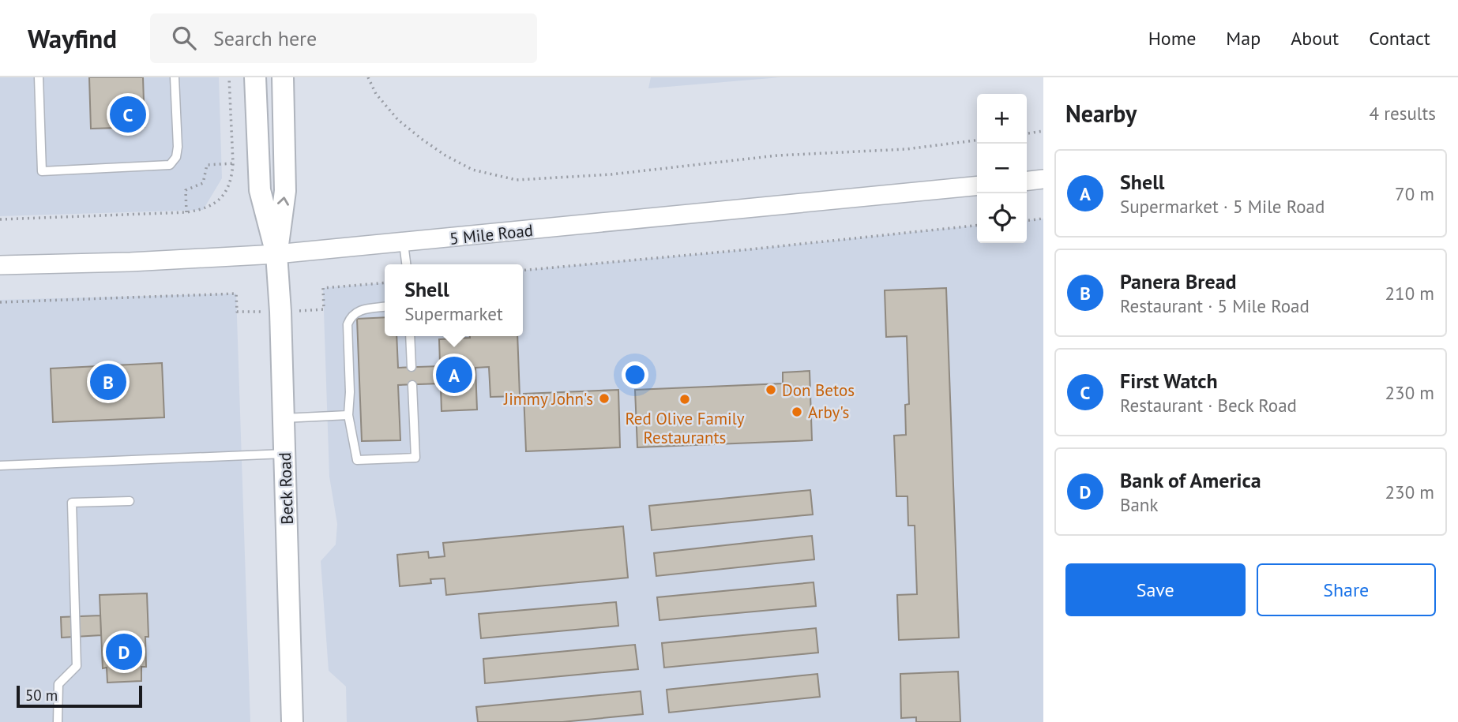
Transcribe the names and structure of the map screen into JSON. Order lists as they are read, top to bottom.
{
  "streets": {
    "main road": ["Beck Road"],
    "street": ["5 Mile Road"]
  },
  "crossings": [
    ["5 Mile Road", "Beck Road"]
  ],
  "places": [
    "Don Betos",
    "Jimmy John's",
    "Red Olive Family Restaurants",
    "Arby's"
  ],
  "scale_bar": "50 m",
  "page": {
    "header": "Wayfind",
    "search": "Search here",
    "nav": [
      "Home",
      "Map",
      "About",
      "Contact"
    ],
    "heading": ["Nearby", "4 results"],
    "pins": [
      "C",
      "A",
      "B",
      "D"
    ],
    "map_buttons": ["+", "−"],
    "list": [
      {
        "mark": "A",
        "name": "Shell",
        "note": "Supermarket · 5 Mile Road",
        "value": "70 m"
      },
      {
        "mark": "B",
        "name": "Panera Bread",
        "note": "Restaurant · 5 Mile Road",
        "value": "210 m"
      },
      {
        "mark": "C",
        "name": "First Watch",
        "note": "Restaurant · Beck Road",
        "value": "230 m"
      },
      {
        "mark": "D",
        "name": "Bank of America",
        "note": "Bank",
        "value": "230 m"
      }
    ],
    "popup": ["Shell", "Supermarket"],
    "buttons": ["Save", "Share"],
    "scale": "50 m"
  }
}
